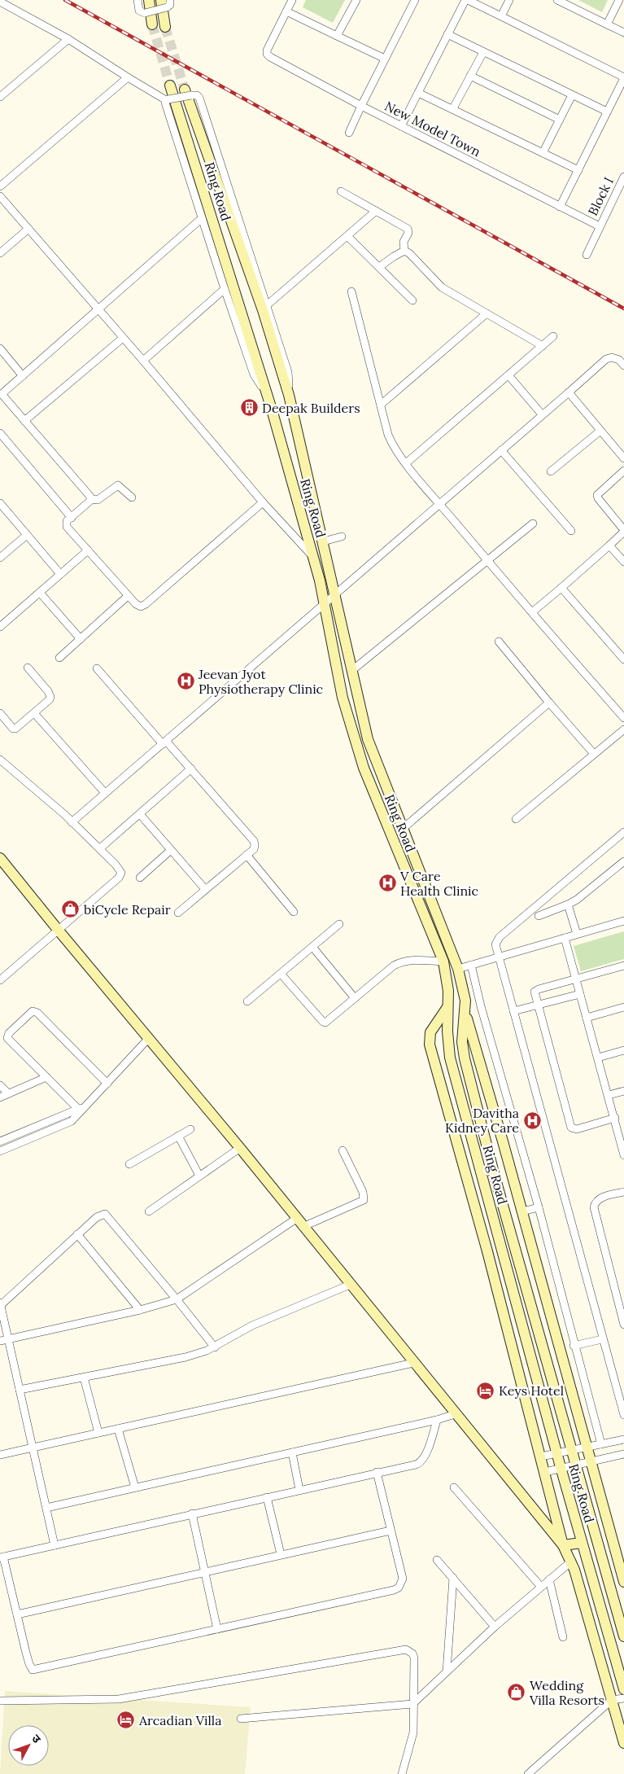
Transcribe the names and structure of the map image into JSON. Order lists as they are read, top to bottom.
{
  "streets": {
    "street": ["New Model Town", "Ring Road", "Block I"]
  },
  "crossings": [
    ["New Model Town", "Block I"]
  ],
  "places": {
    "building": ["Deepak Builders"],
    "hospital": ["Jeevan Jyot Physiotherapy Clinic", "V Care Health Clinic", "Davitha Kidney Care"],
    "shop": ["biCycle Repair", "Wedding Villa Resorts"],
    "hotel": ["Keys Hotel", "Arcadian Villa"]
  },
  "north": "top right"
}
